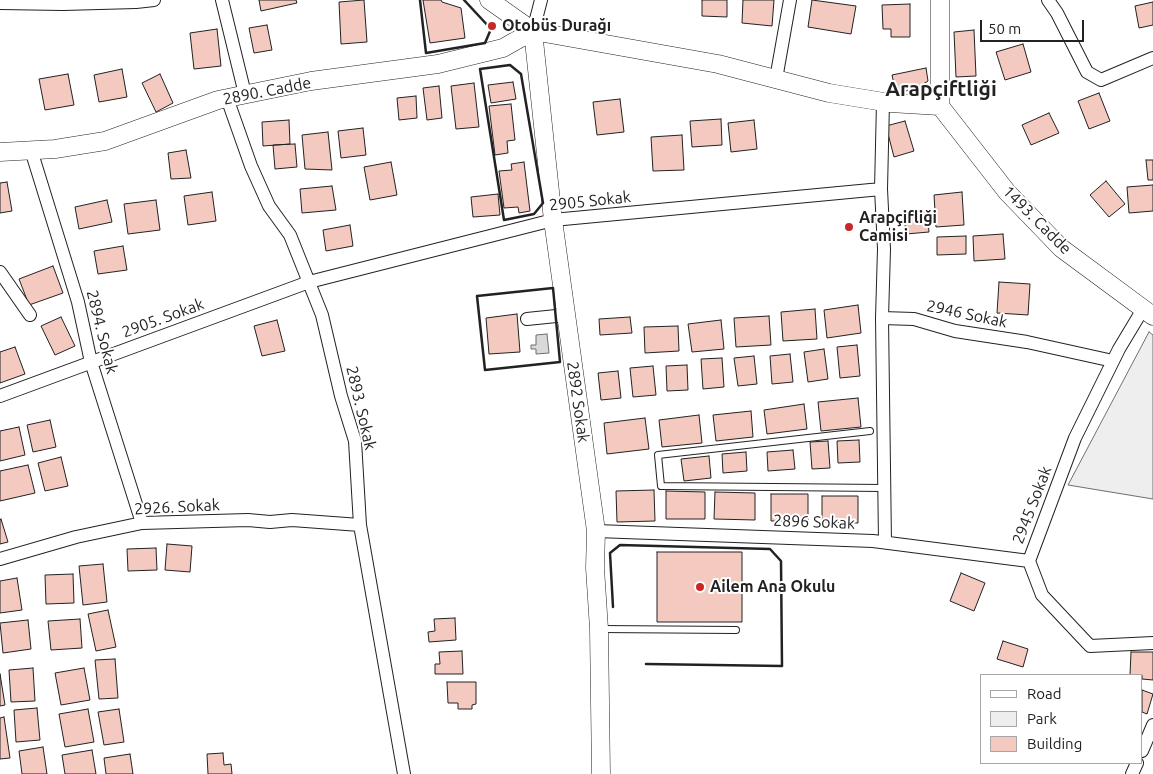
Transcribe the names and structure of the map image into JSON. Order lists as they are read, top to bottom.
{
  "streets": {
    "street": [
      "2890. Cadde",
      "2905 Sokak",
      "1493. Cadde",
      "2946 Sokak",
      "2905. Sokak",
      "2894. Sokak",
      "2892 Sokak",
      "2893. Sokak",
      "2945 Sokak",
      "2926. Sokak",
      "2896 Sokak"
    ]
  },
  "crossings": [
    ["2890. Cadde", "2894. Sokak"],
    ["2890. Cadde", "2892 Sokak"],
    ["2890. Cadde", "2893. Sokak"],
    ["2905 Sokak", "2905. Sokak"],
    ["2905 Sokak", "2892 Sokak"],
    ["2905 Sokak", "2893. Sokak"],
    ["1493. Cadde", "2945 Sokak"],
    ["2946 Sokak", "2945 Sokak"],
    ["2905. Sokak", "2894. Sokak"],
    ["2905. Sokak", "2893. Sokak"],
    ["2894. Sokak", "2926. Sokak"],
    ["2892 Sokak", "2896 Sokak"],
    ["2893. Sokak", "2926. Sokak"],
    ["2945 Sokak", "2896 Sokak"]
  ],
  "districts": ["Arapçiftliği"],
  "places": ["Otobüs Durağı", "Arapçifliği Camisi", "Ailem Ana Okulu"],
  "legend": ["Road", "Park", "Building"],
  "scale_bar": "50 m"
}
